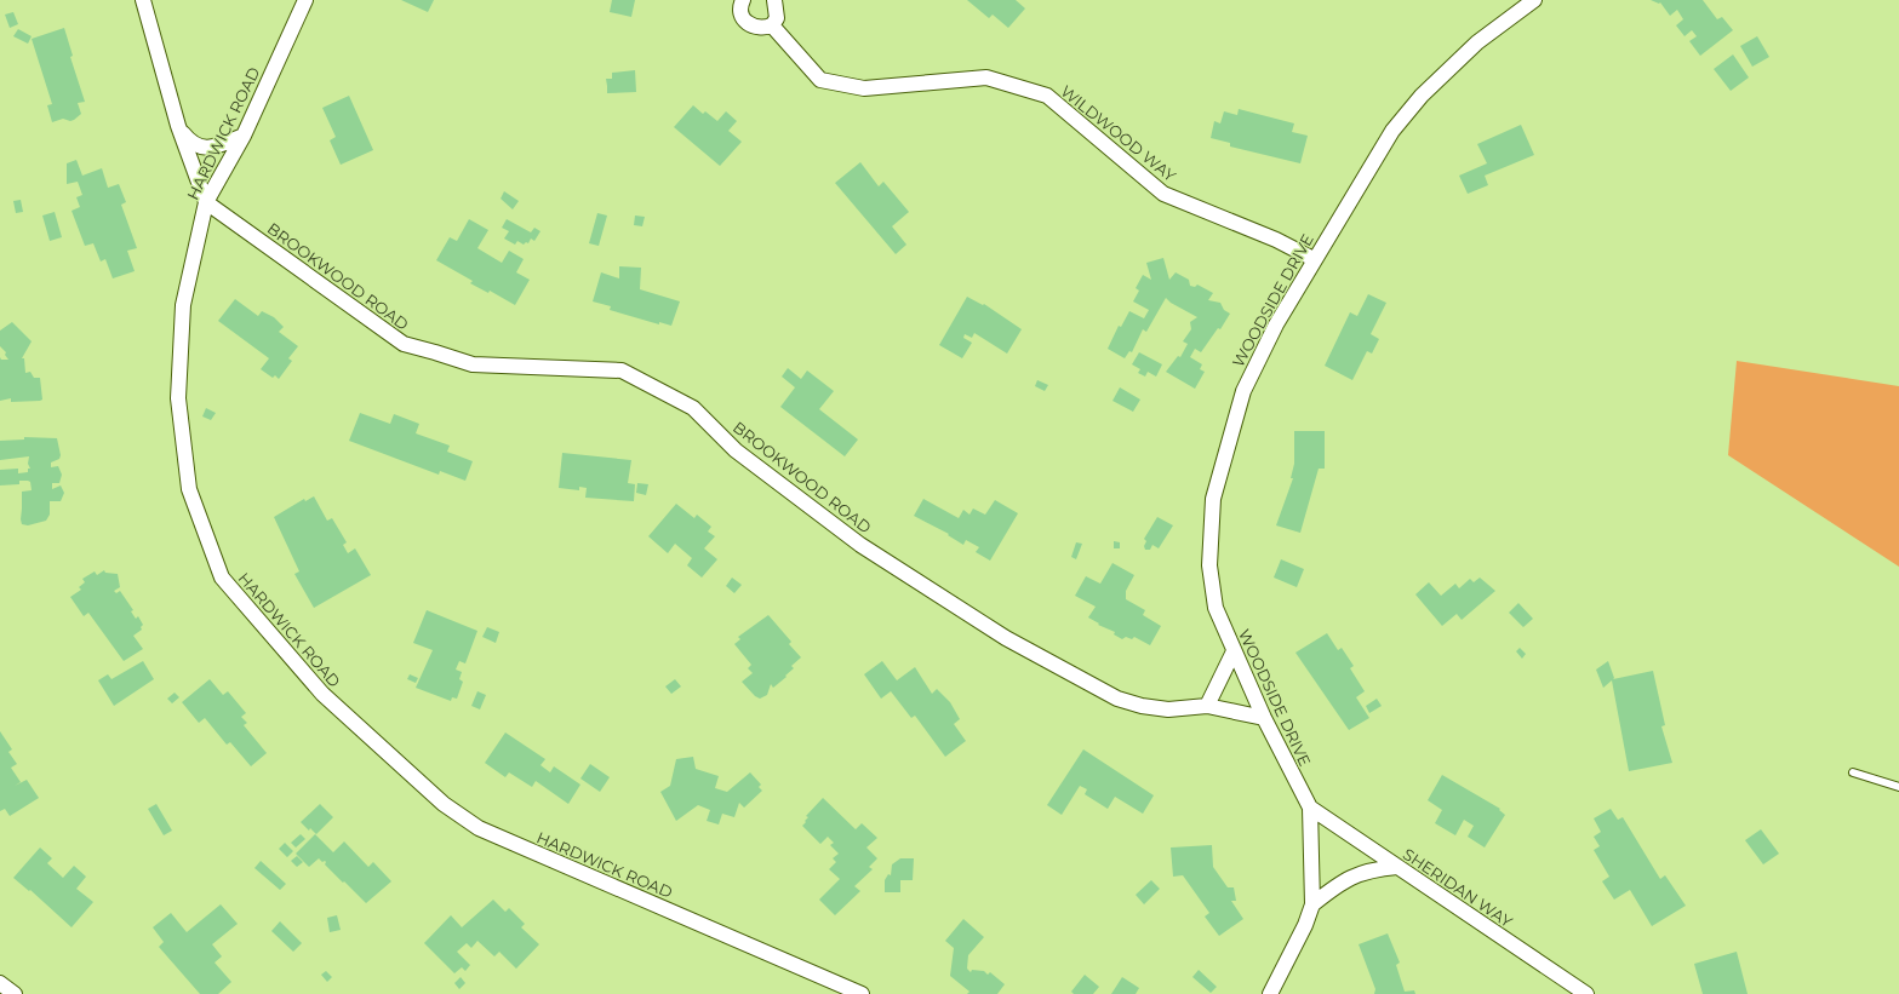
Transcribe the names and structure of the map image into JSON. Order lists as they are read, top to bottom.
{
  "streets": {
    "street": [
      "HARDWICK ROAD",
      "WILDWOOD WAY",
      "BROOKWOOD ROAD",
      "WOODSIDE DRIVE",
      "SHERIDAN WAY"
    ]
  },
  "crossings": [
    ["HARDWICK ROAD", "BROOKWOOD ROAD"],
    ["WILDWOOD WAY", "WOODSIDE DRIVE"],
    ["BROOKWOOD ROAD", "WOODSIDE DRIVE"],
    ["WOODSIDE DRIVE", "SHERIDAN WAY"]
  ]
}
